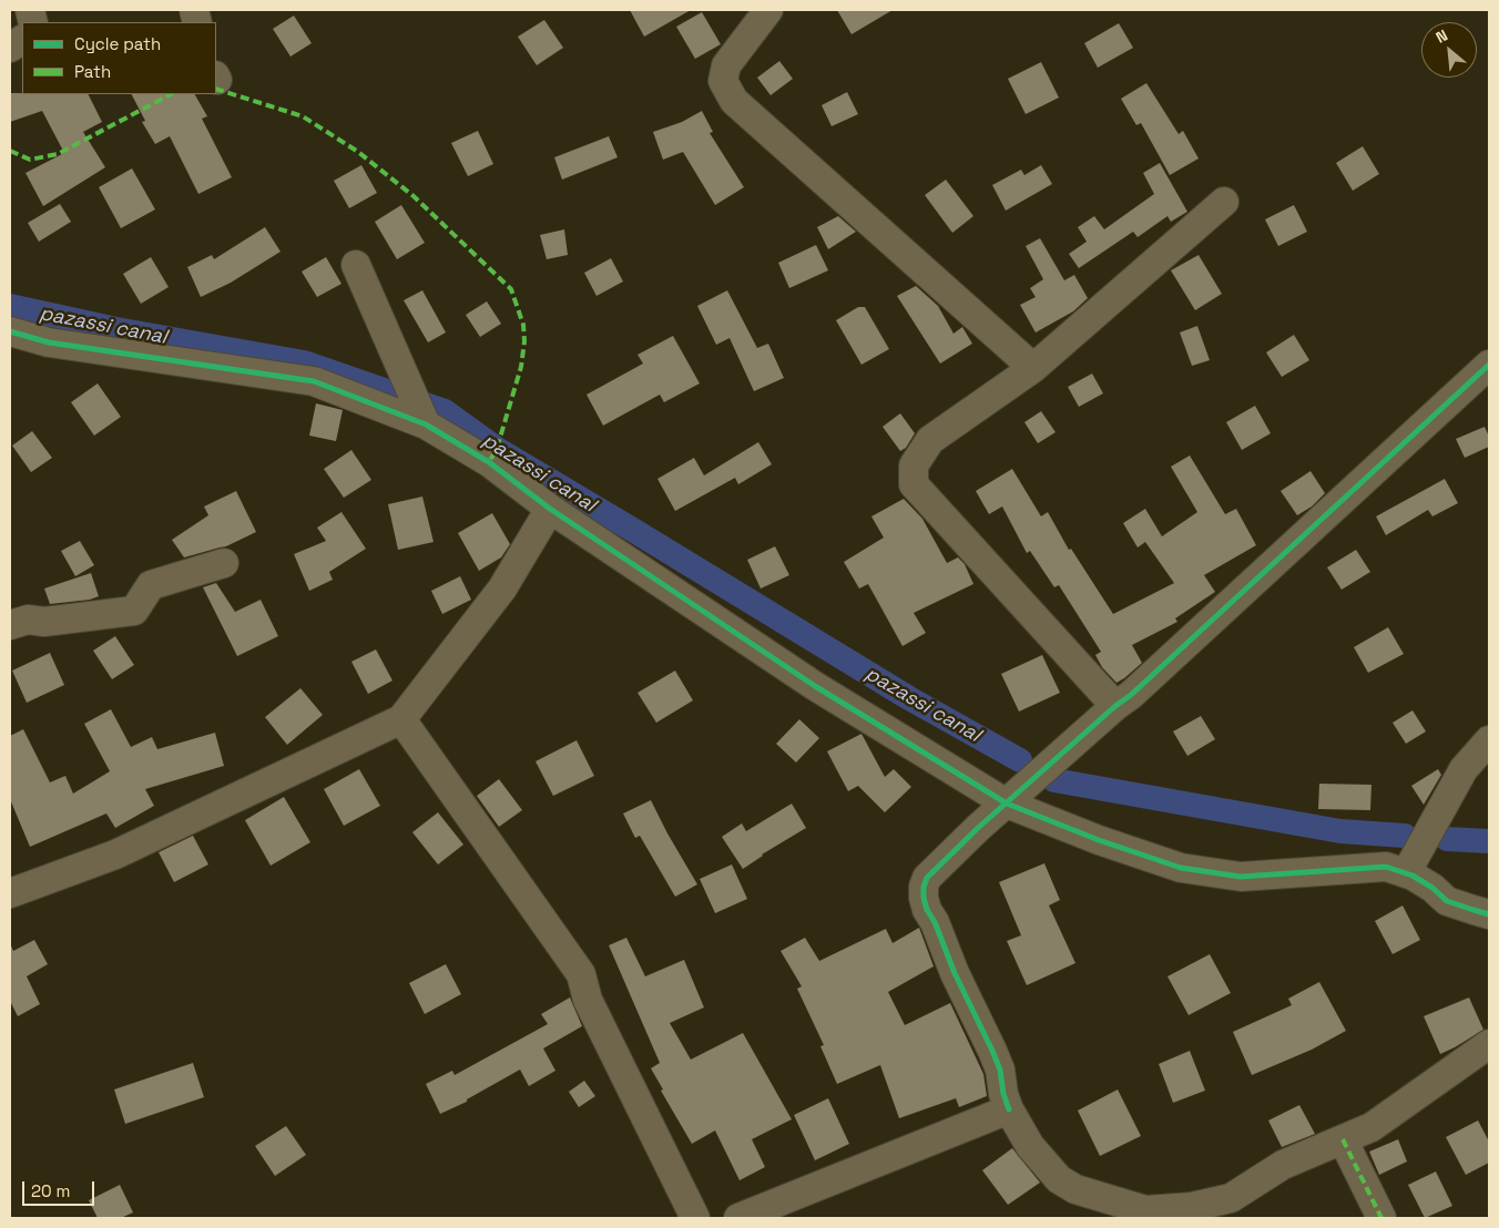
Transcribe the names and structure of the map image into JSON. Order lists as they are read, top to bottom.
{
  "water": ["pazassi canal"],
  "legend": ["Cycle path", "Path"],
  "scale_bar": "20 m",
  "north": "top left"
}
